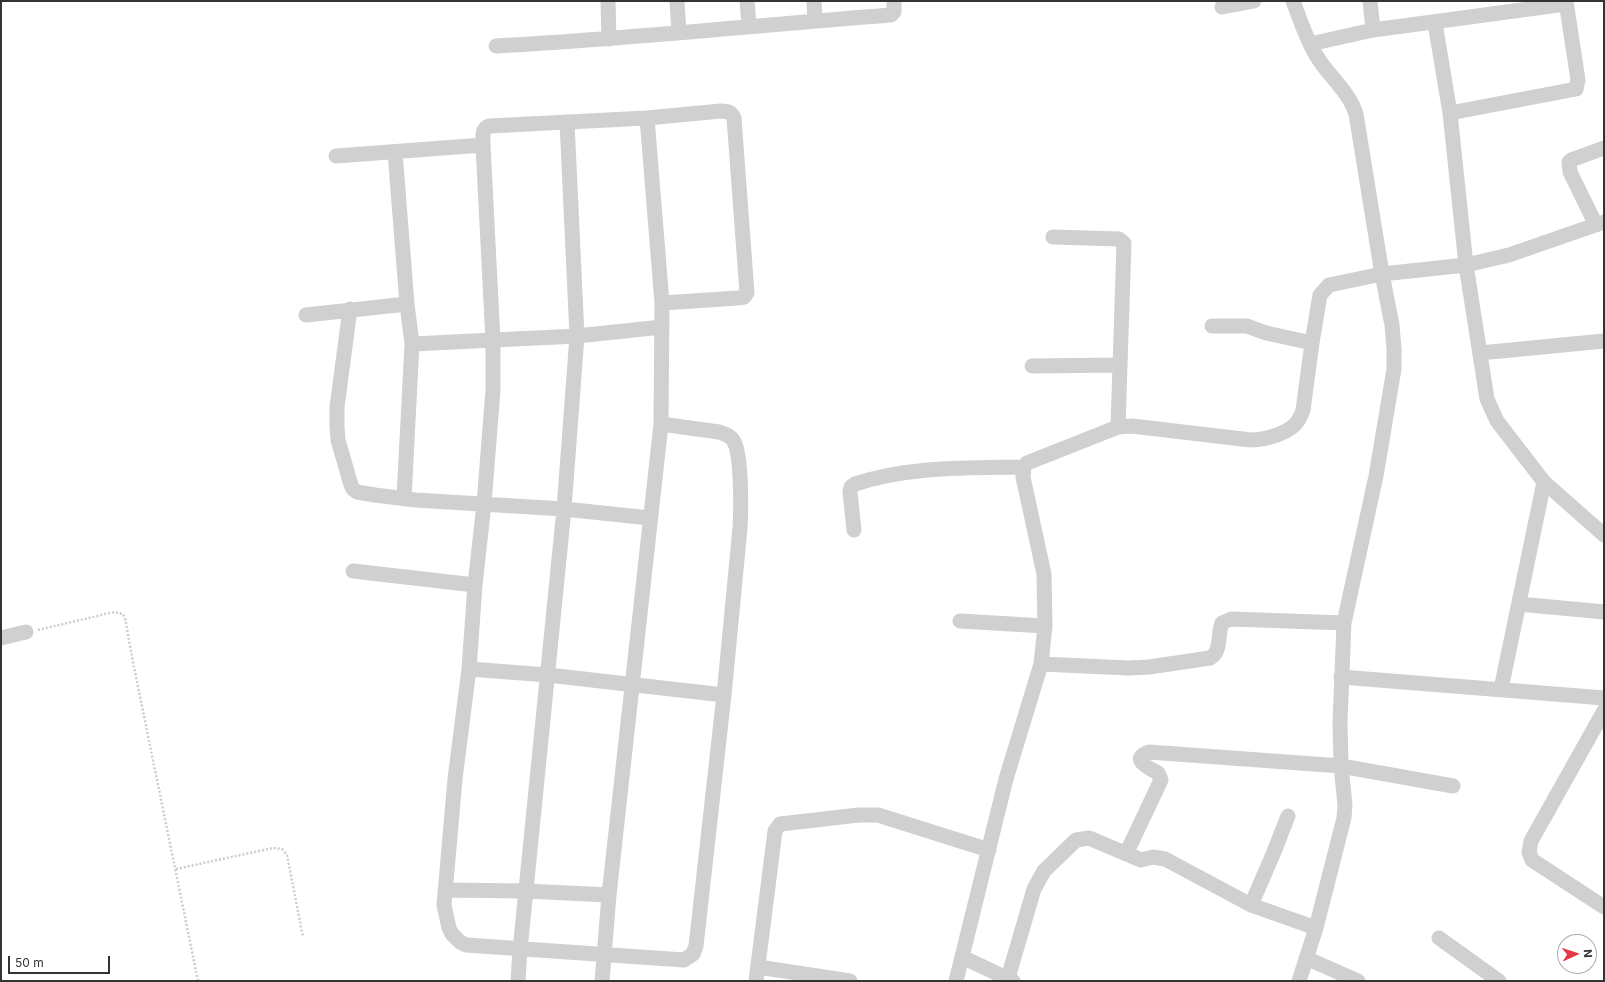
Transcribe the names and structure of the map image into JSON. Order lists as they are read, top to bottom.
{
  "scale_bar": "50 m",
  "north": "right"
}
